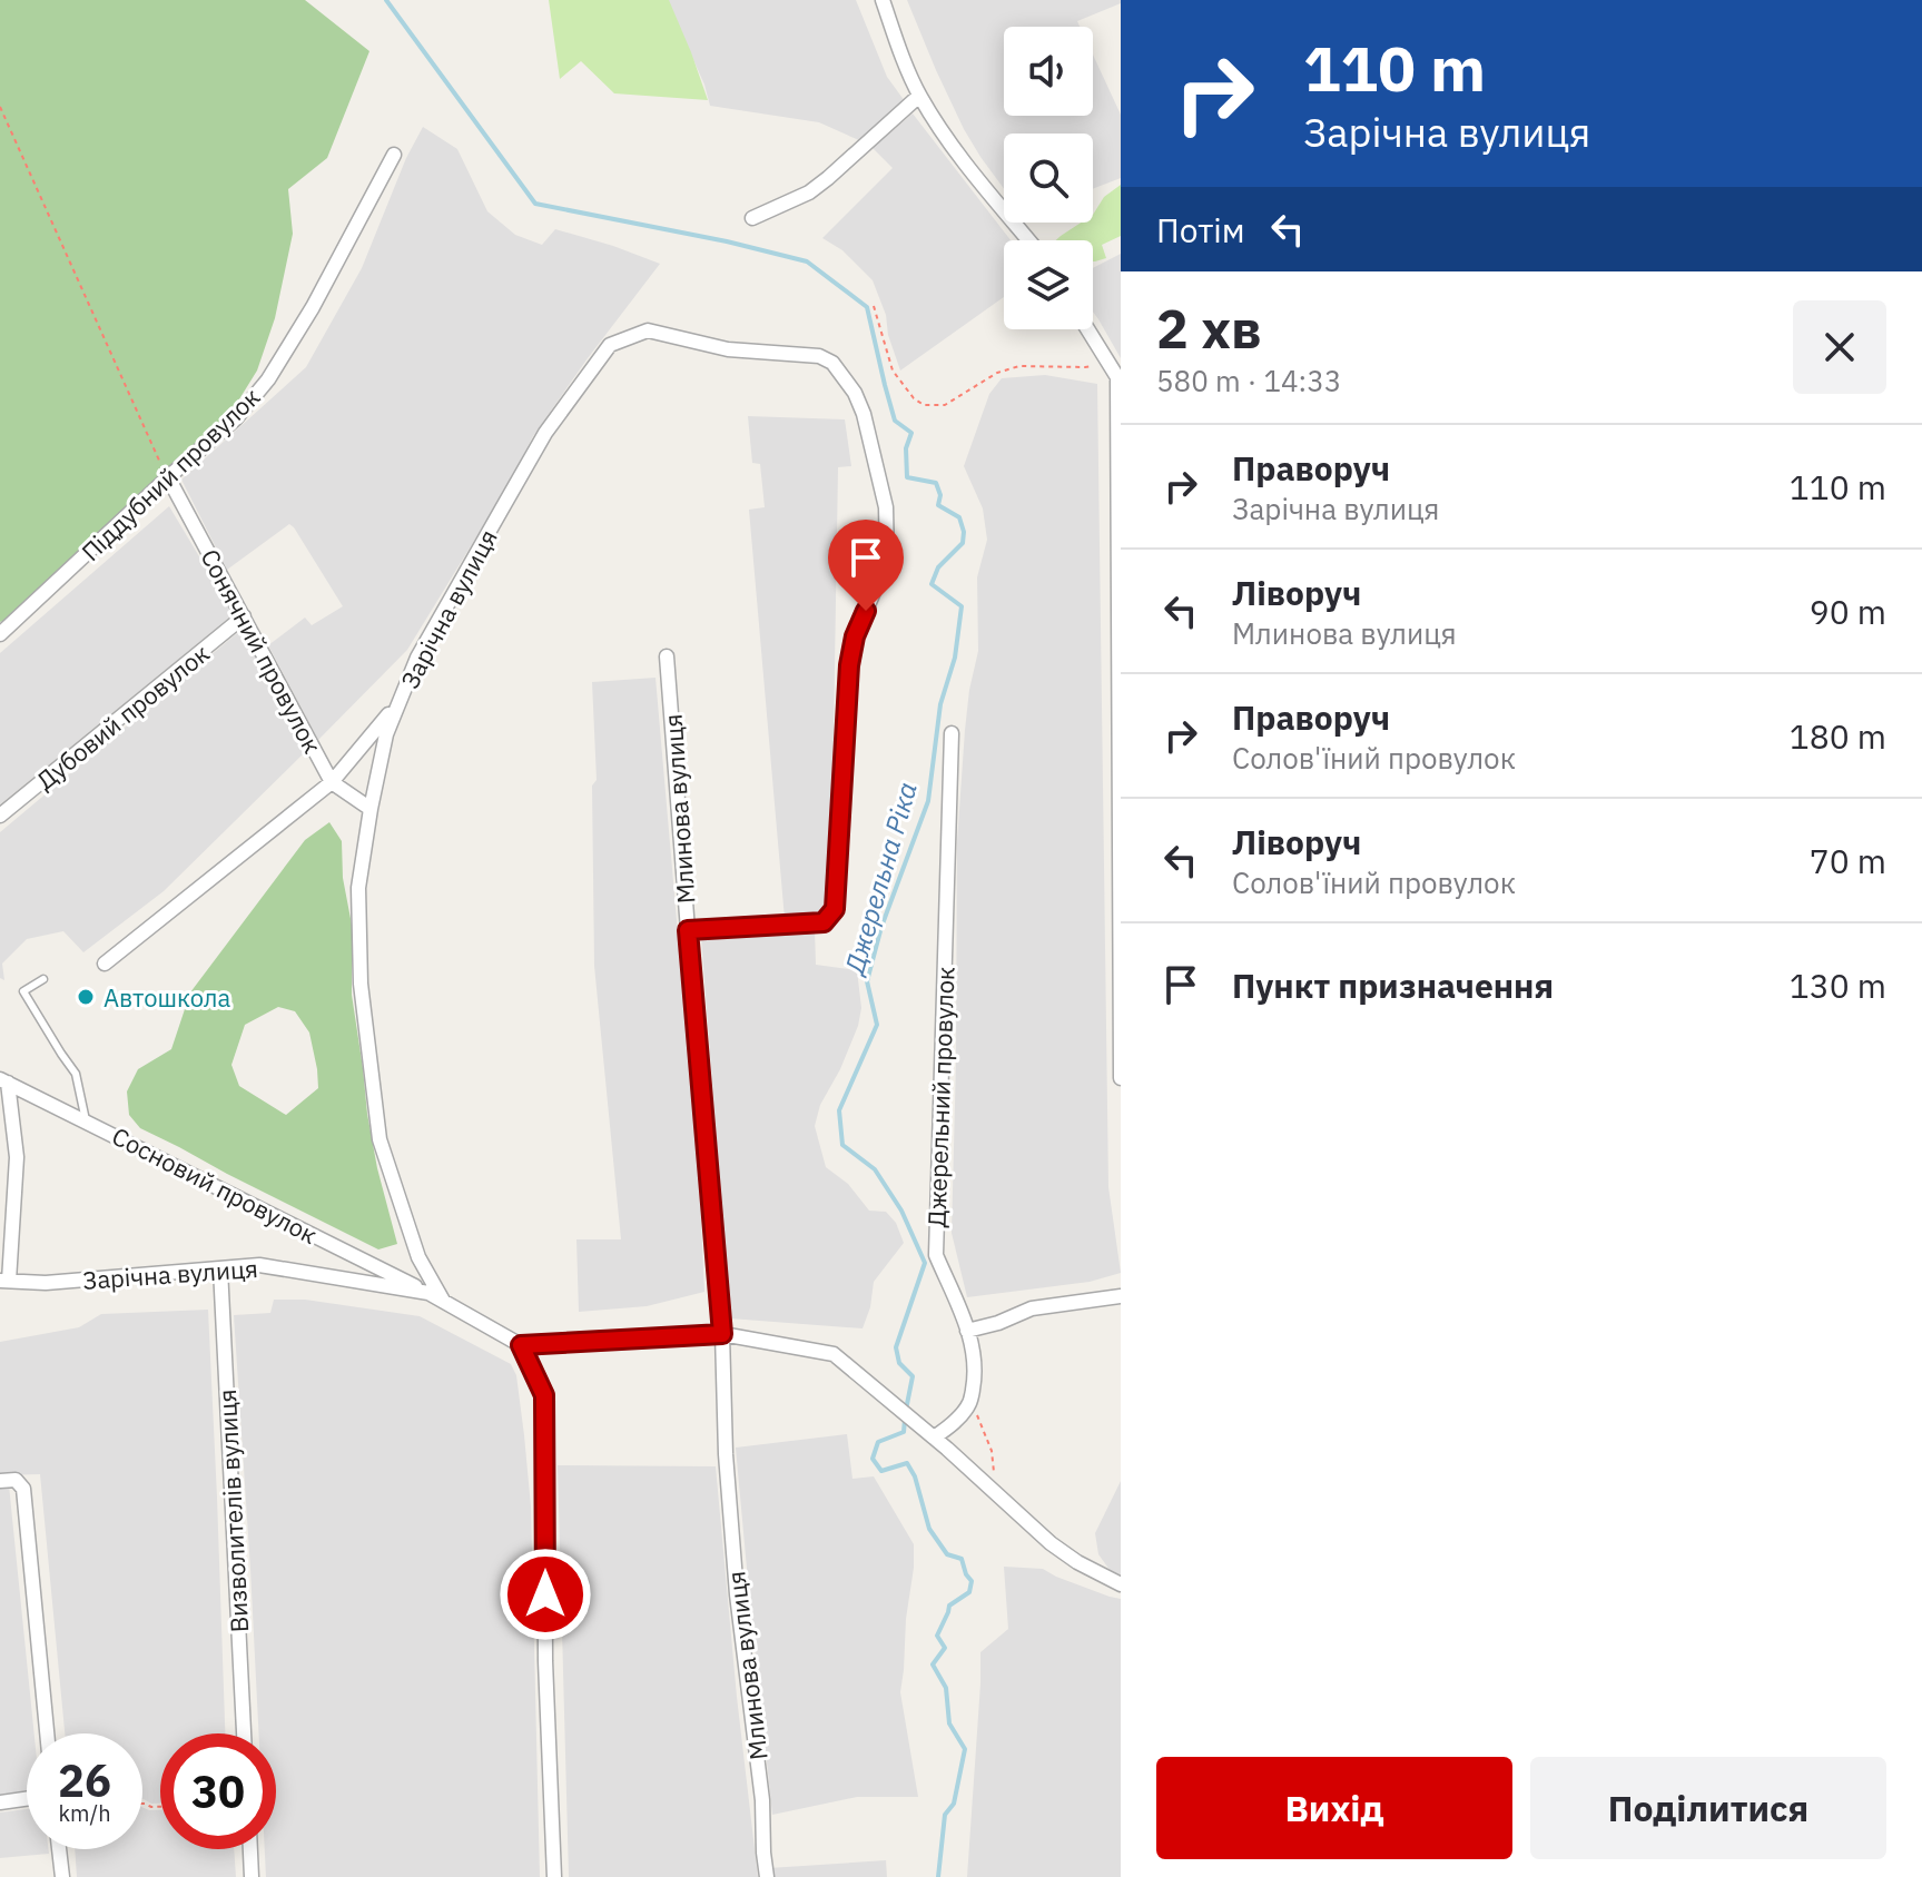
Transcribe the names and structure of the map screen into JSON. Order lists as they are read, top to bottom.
{
  "streets": {
    "street": [
      "Піддубний провулок",
      "Зарічна вулиця",
      "Сонячний провулок",
      "Дубовий провулок",
      "Млинова вулиця",
      "Джерельний провулок",
      "Сосновий провулок",
      "Визволителів вулиця"
    ]
  },
  "crossings": [
    ["Піддубний провулок", "Сонячний провулок"],
    ["Зарічна вулиця", "Сонячний провулок"],
    ["Зарічна вулиця", "Млинова вулиця"],
    ["Зарічна вулиця", "Сосновий провулок"],
    ["Зарічна вулиця", "Визволителів вулиця"],
    ["Сонячний провулок", "Дубовий провулок"]
  ],
  "water": ["Джерельна Ріка"],
  "places": ["Автошкола"],
  "page": {
    "turn": ["110 m", "Зарічна вулиця"],
    "then": "Потім",
    "heading": ["2 хв", "580 m · 14:33"],
    "list": [
      {
        "name": "Праворуч",
        "note": "Зарічна вулиця",
        "value": "110 m"
      },
      {
        "name": "Ліворуч",
        "note": "Млинова вулиця",
        "value": "90 m"
      },
      {
        "name": "Праворуч",
        "note": "Солов'їний провулок",
        "value": "180 m"
      },
      {
        "name": "Ліворуч",
        "note": "Солов'їний провулок",
        "value": "70 m"
      },
      {
        "name": "Пункт призначення",
        "value": "130 m"
      }
    ],
    "speed": "26 km/h",
    "limit": "30",
    "buttons": ["Вихід", "Поділитися"]
  }
}
